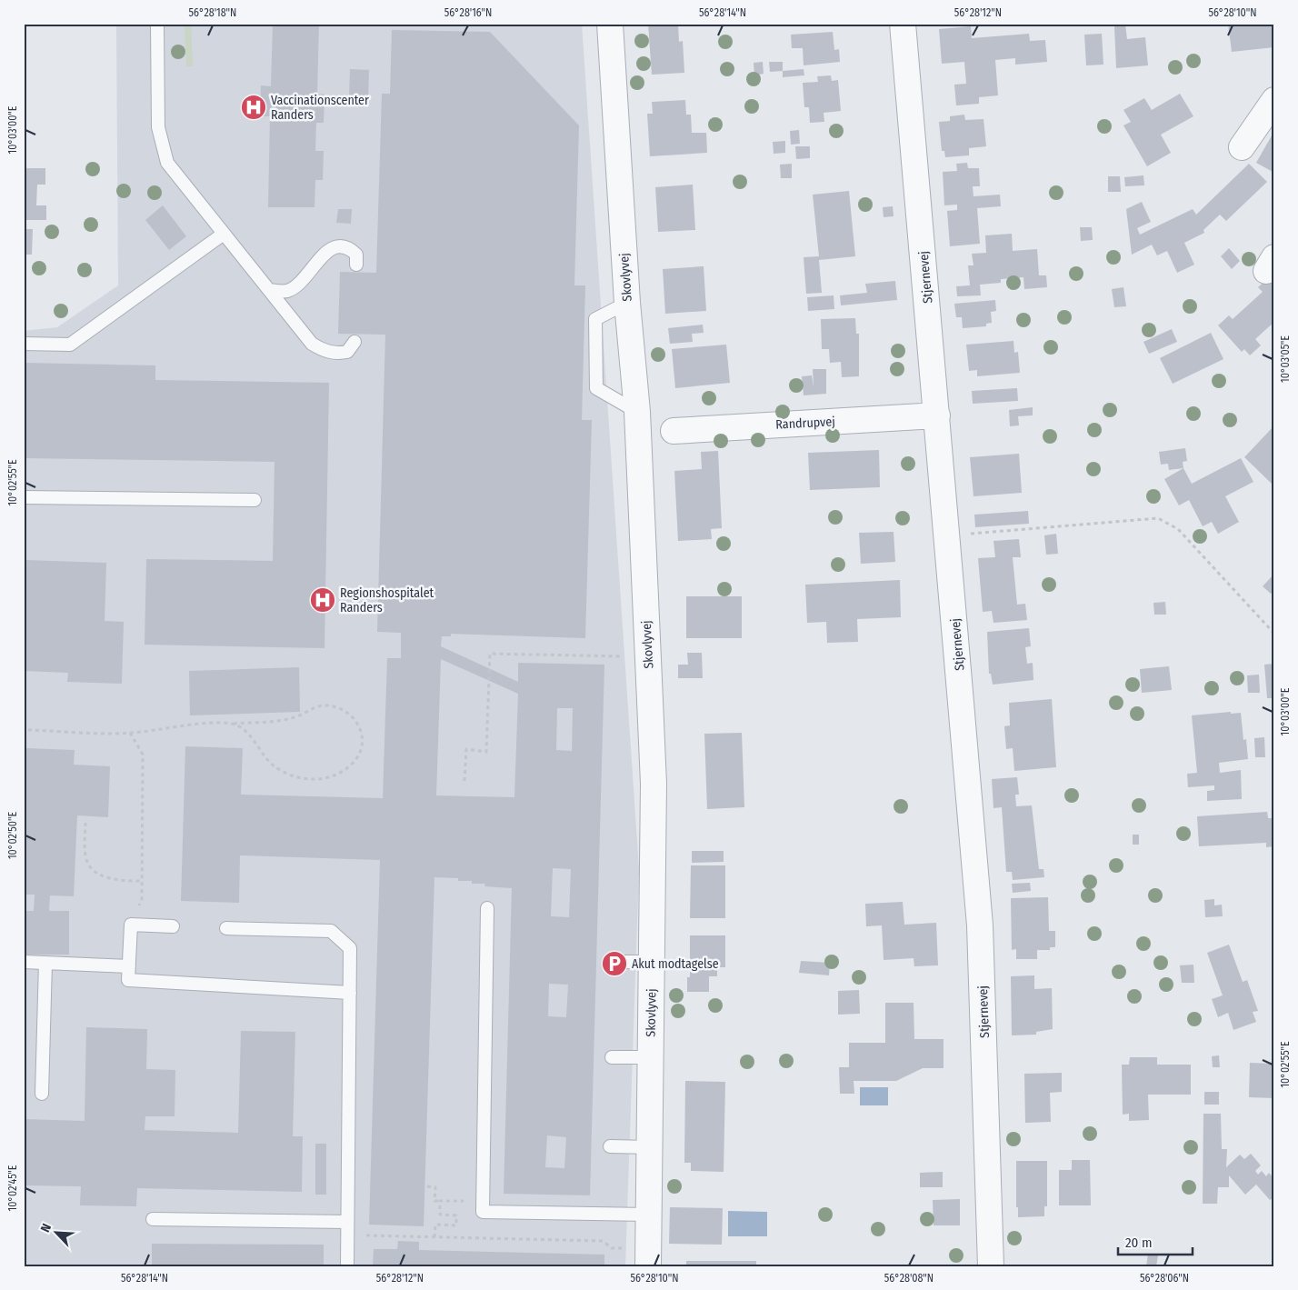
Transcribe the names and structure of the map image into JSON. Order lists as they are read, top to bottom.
{
  "streets": {
    "street": ["Skovlyvej", "Stjernevej", "Randrupvej"]
  },
  "crossings": [
    ["Stjernevej", "Randrupvej"]
  ],
  "places": {
    "hospital": ["Vaccinationscenter Randers", "Regionshospitalet Randers"],
    "parking": ["Akut modtagelse"]
  },
  "scale_bar": "20 m",
  "north": "top left",
  "coordinates": [
    "56°28'18\"N",
    "56°28'16\"N",
    "56°28'14\"N",
    "56°28'12\"N",
    "56°28'10\"N",
    "10°03'00\"E",
    "10°03'05\"E",
    "10°02'55\"E",
    "10°02'50\"E",
    "10°02'45\"E",
    "56°28'08\"N",
    "56°28'06\"N"
  ]
}
